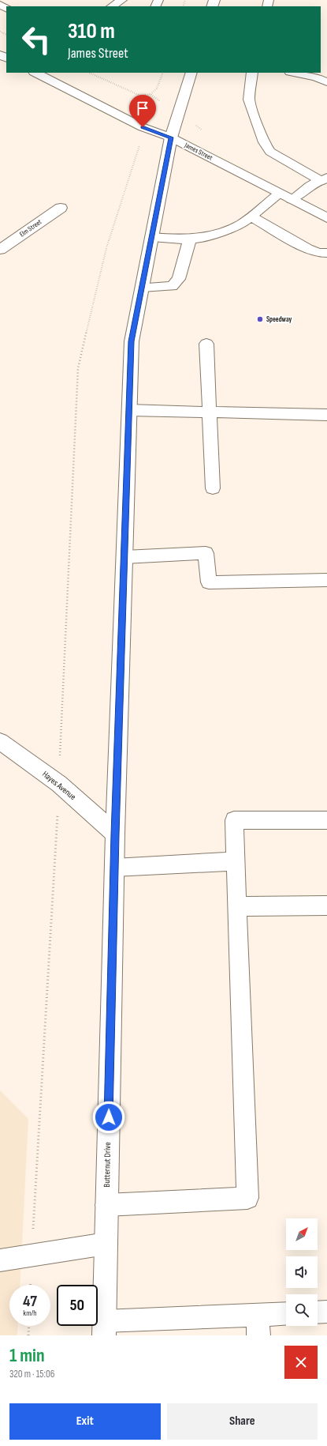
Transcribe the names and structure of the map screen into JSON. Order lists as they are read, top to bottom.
{
  "streets": {
    "main road": [
      "James Street",
      "Elm Street",
      "Hayes Avenue",
      "Butternut Drive"
    ]
  },
  "crossings": [
    ["James Street", "Butternut Drive"],
    ["Hayes Avenue", "Butternut Drive"]
  ],
  "places": ["Speedway"],
  "north": "top right",
  "page": {
    "turn": ["310 m", "James Street"],
    "speed": "47 km/h",
    "limit": "50",
    "heading": ["1 min", "320 m · 15:06"],
    "buttons": ["Exit", "Share"]
  }
}
